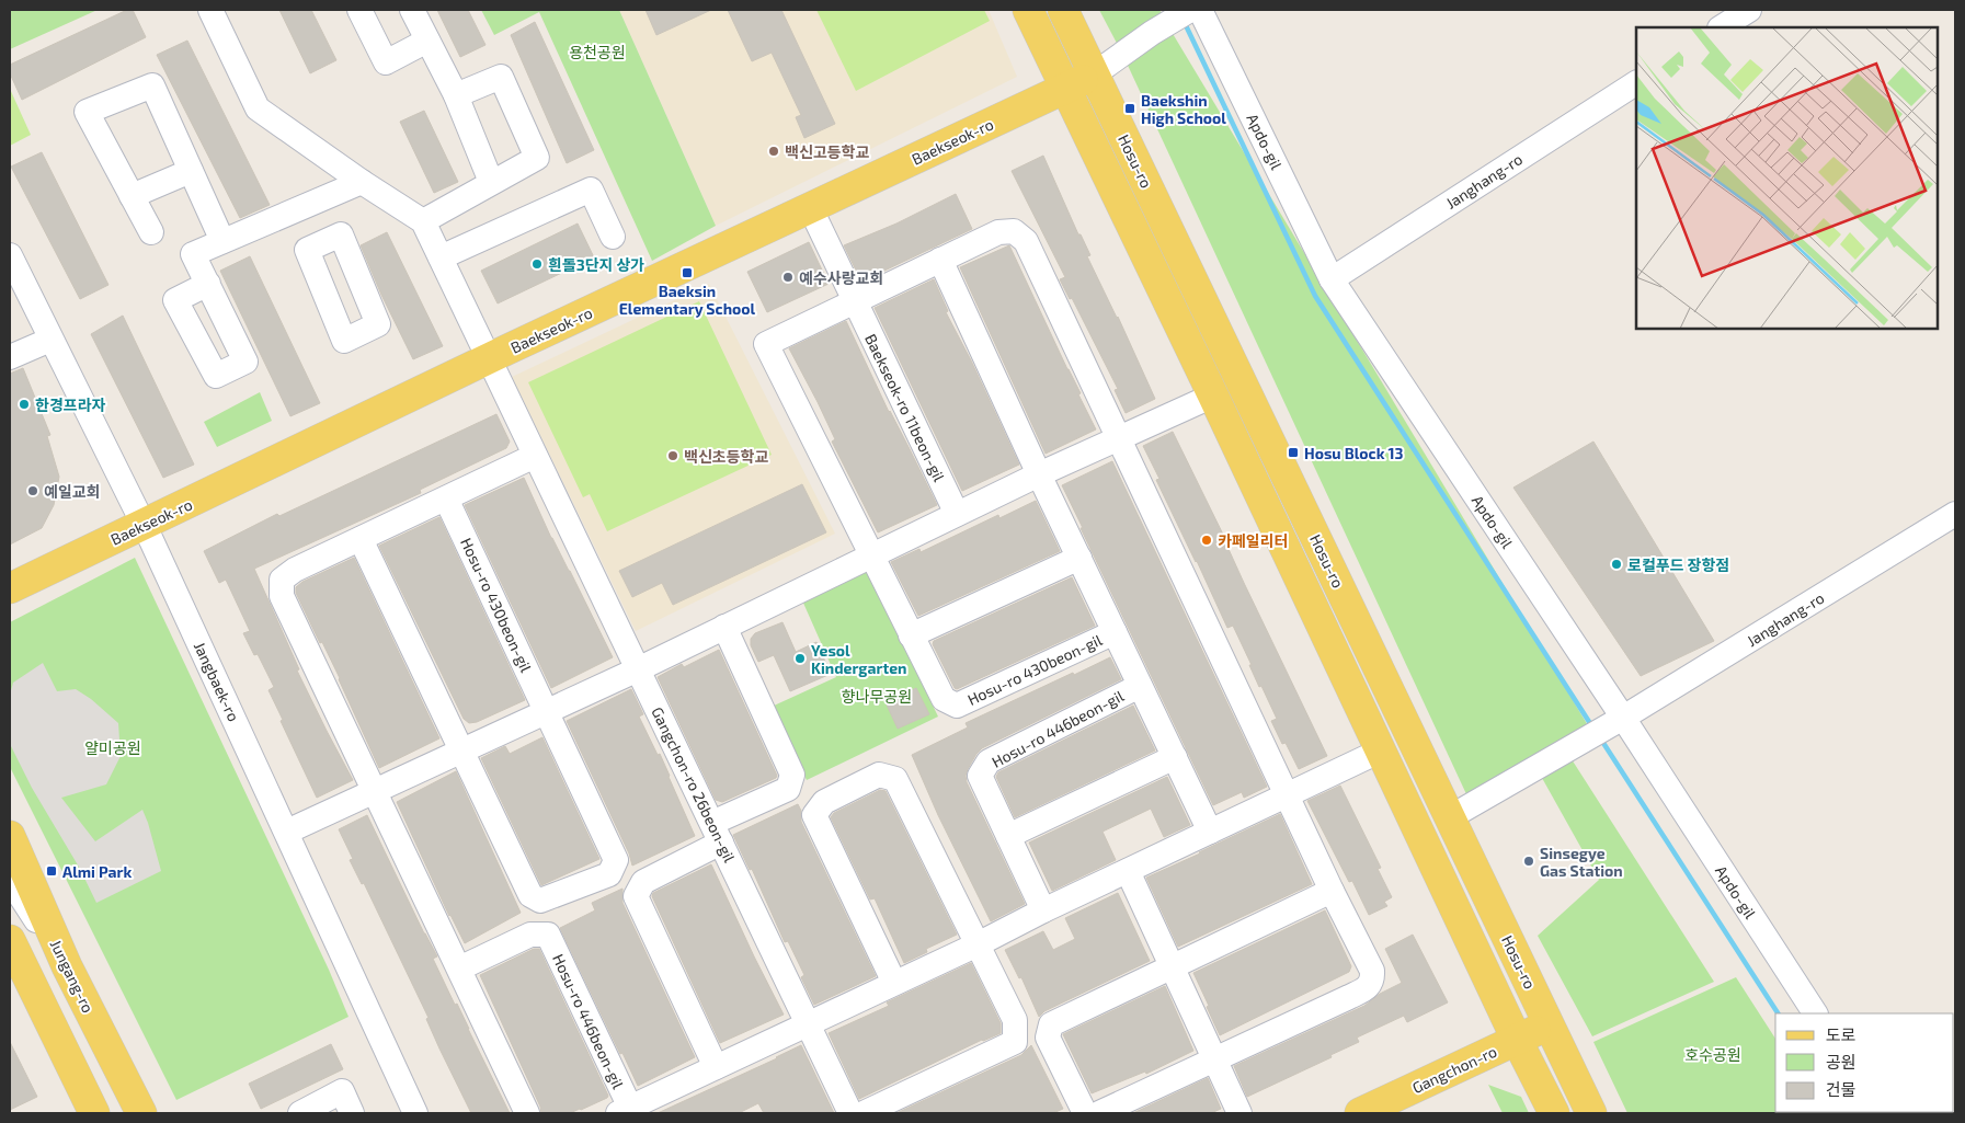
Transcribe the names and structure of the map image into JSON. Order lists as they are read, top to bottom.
{
  "streets": {
    "main road": [
      "Baekseok-ro",
      "Hosu-ro",
      "Jungang-ro",
      "Gangchon-ro"
    ],
    "street": [
      "Apdo-gil",
      "Janghang-ro",
      "Baekseok-ro 11beon-gil",
      "Hosu-ro 430beon-gil",
      "Jangbaek-ro",
      "Hosu-ro 446beon-gil",
      "Gangchon-ro 26beon-gil"
    ]
  },
  "crossings": [
    ["Baekseok-ro", "Hosu-ro"],
    ["Baekseok-ro", "Baekseok-ro 11beon-gil"],
    ["Baekseok-ro", "Jangbaek-ro"],
    ["Baekseok-ro", "Gangchon-ro 26beon-gil"],
    ["Apdo-gil", "Janghang-ro"],
    ["Hosu-ro", "Janghang-ro"],
    ["Hosu-ro", "Hosu-ro 446beon-gil"],
    ["Hosu-ro", "Gangchon-ro"],
    ["Baekseok-ro 11beon-gil", "Hosu-ro 430beon-gil"],
    ["Hosu-ro 430beon-gil", "Hosu-ro 446beon-gil"],
    ["Hosu-ro 446beon-gil", "Gangchon-ro 26beon-gil"]
  ],
  "parks": [
    "용천공원",
    "향나무공원",
    "얄미공원",
    "호수공원"
  ],
  "places": {
    "transit": [
      "Baekshin High School",
      "Baeksin Elementary School",
      "Hosu Block 13",
      "Almi Park"
    ],
    "other": [
      "백신고등학교",
      "흰돌3단지 상가",
      "예수사랑교회",
      "한경프라자",
      "백신초등학교",
      "예일교회",
      "카페일리터",
      "로컬푸드 장항점",
      "Yesol Kindergarten",
      "Sinsegye Gas Station"
    ]
  },
  "legend": ["도로", "공원", "건물"]
}
